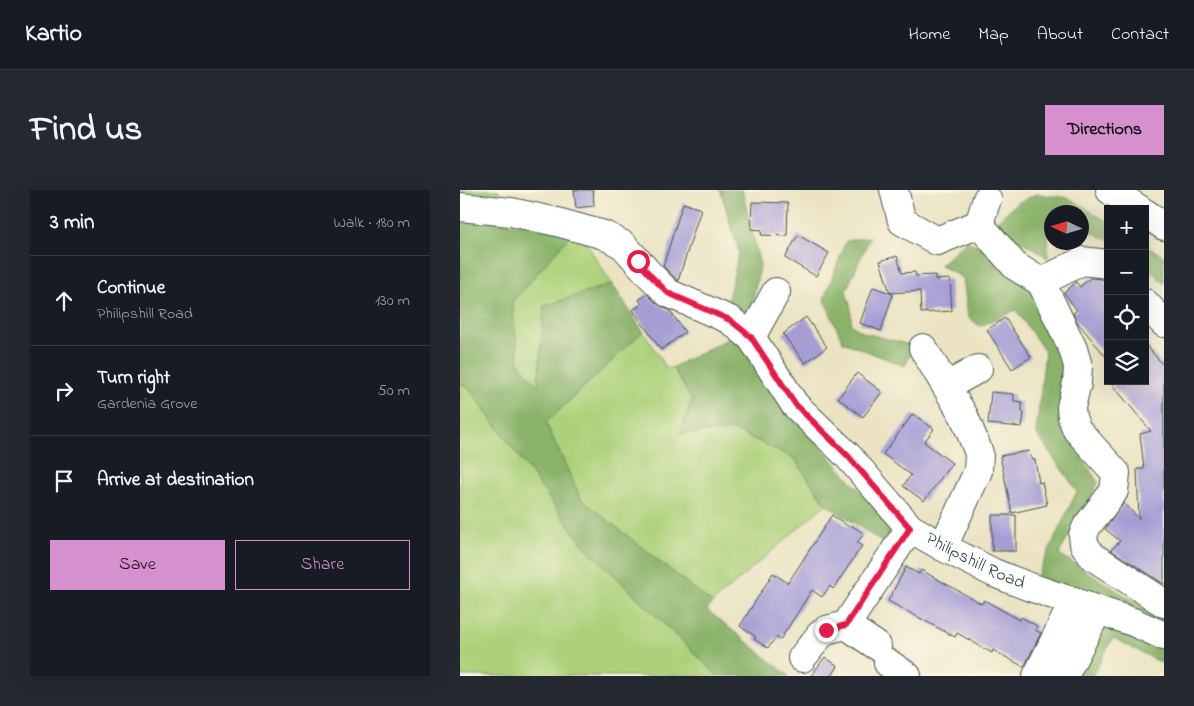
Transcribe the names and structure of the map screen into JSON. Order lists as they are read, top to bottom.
{
  "streets": {
    "street": ["Philipshill Road"]
  },
  "north": "left",
  "page": {
    "header": "Kartio",
    "nav": [
      "Home",
      "Map",
      "About",
      "Contact"
    ],
    "title": "Find us",
    "buttons": [
      "Directions",
      ["Save", "Share"]
    ],
    "heading": ["3 min", "Walk · 180 m"],
    "map_buttons": ["+", "−"],
    "list": [
      ["Continue", "Philipshill Road", "130 m"],
      ["Turn right", "Gardenia Grove", "50 m"],
      "Arrive at destination"
    ]
  }
}
